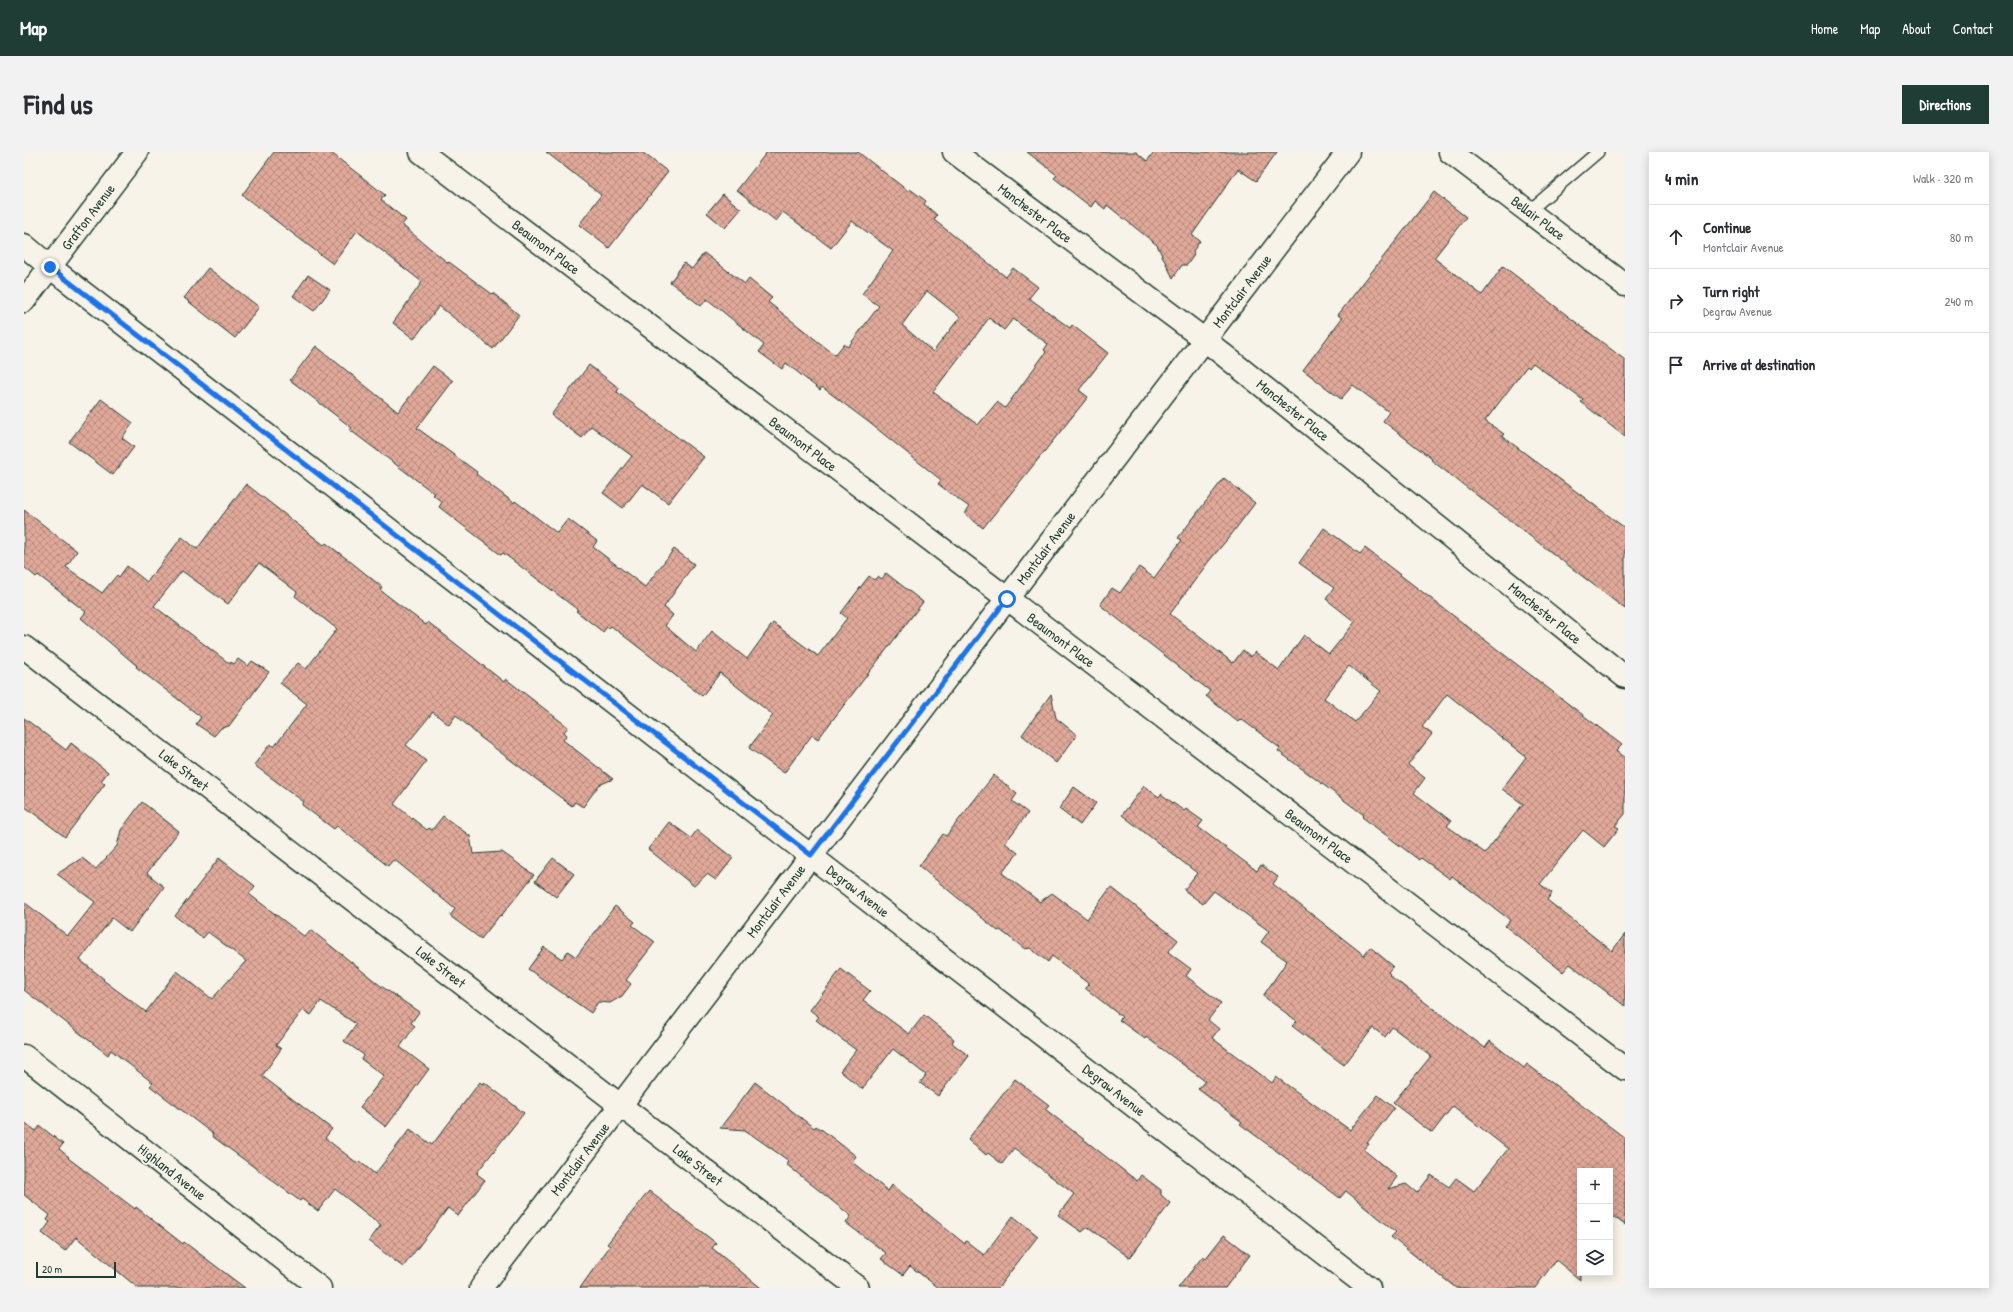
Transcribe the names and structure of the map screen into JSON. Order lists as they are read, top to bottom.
{
  "streets": {
    "street": [
      "Manchester Place",
      "Grafton Avenue",
      "Bellair Place",
      "Beaumont Place",
      "Montclair Avenue",
      "Lake Street",
      "Degraw Avenue",
      "Highland Avenue"
    ]
  },
  "crossings": [
    ["Manchester Place", "Montclair Avenue"],
    ["Grafton Avenue", "Degraw Avenue"],
    ["Beaumont Place", "Montclair Avenue"],
    ["Montclair Avenue", "Lake Street"],
    ["Montclair Avenue", "Degraw Avenue"]
  ],
  "scale_bar": "20 m",
  "page": {
    "header": "Map",
    "nav": [
      "Home",
      "Map",
      "About",
      "Contact"
    ],
    "title": "Find us",
    "buttons": "Directions",
    "heading": ["4 min", "Walk · 320 m"],
    "list": [
      ["Continue", "Montclair Avenue", "80 m"],
      ["Turn right", "Degraw Avenue", "240 m"],
      "Arrive at destination"
    ],
    "map_buttons": ["+", "−"],
    "scale": "20 m"
  }
}
